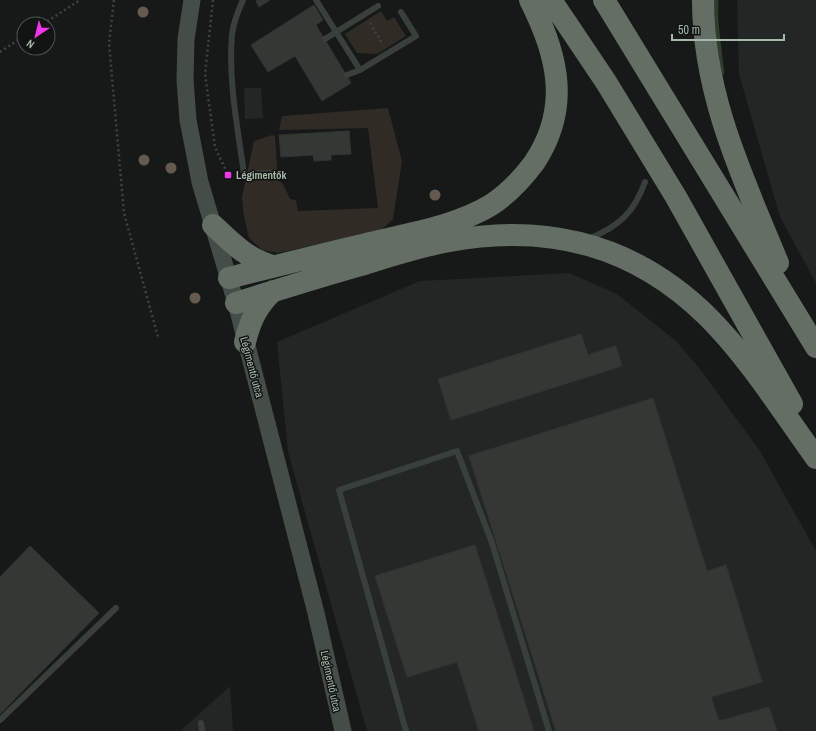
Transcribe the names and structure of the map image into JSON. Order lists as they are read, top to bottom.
{
  "streets": {
    "main road": ["Légimentő utca"]
  },
  "places": {
    "transit": ["Légimentők"]
  },
  "scale_bar": "50 m",
  "north": "bottom left"
}
